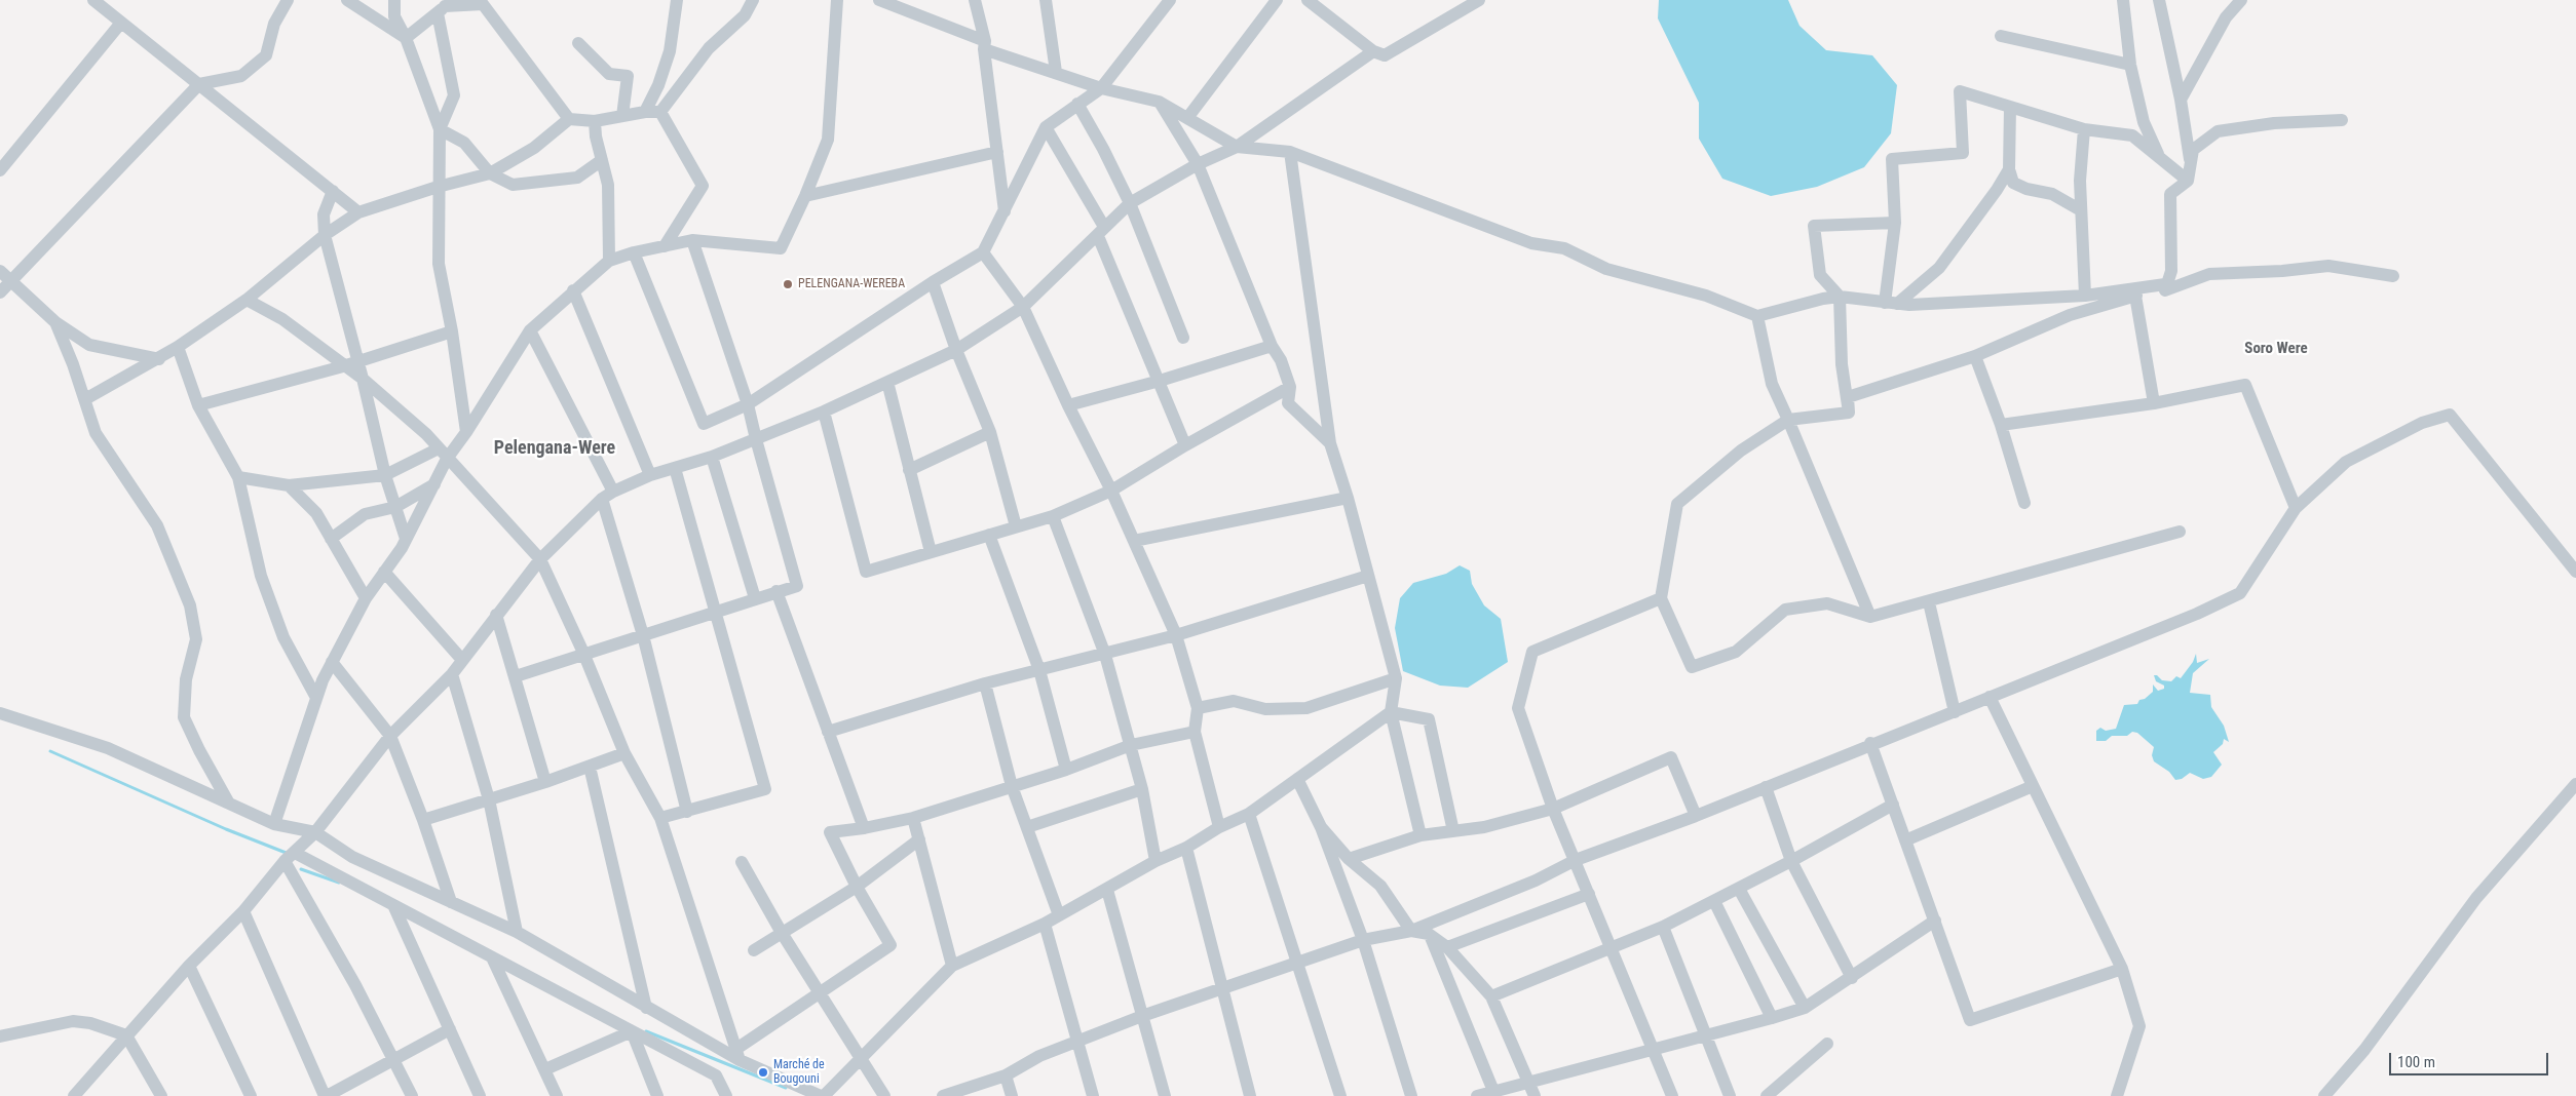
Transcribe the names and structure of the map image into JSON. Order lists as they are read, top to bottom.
{
  "districts": ["Soro Were", "Pelengana-Were"],
  "places": ["PELENGANA-WEREBA", "Marché de Bougouni"],
  "scale_bar": "100 m"
}
